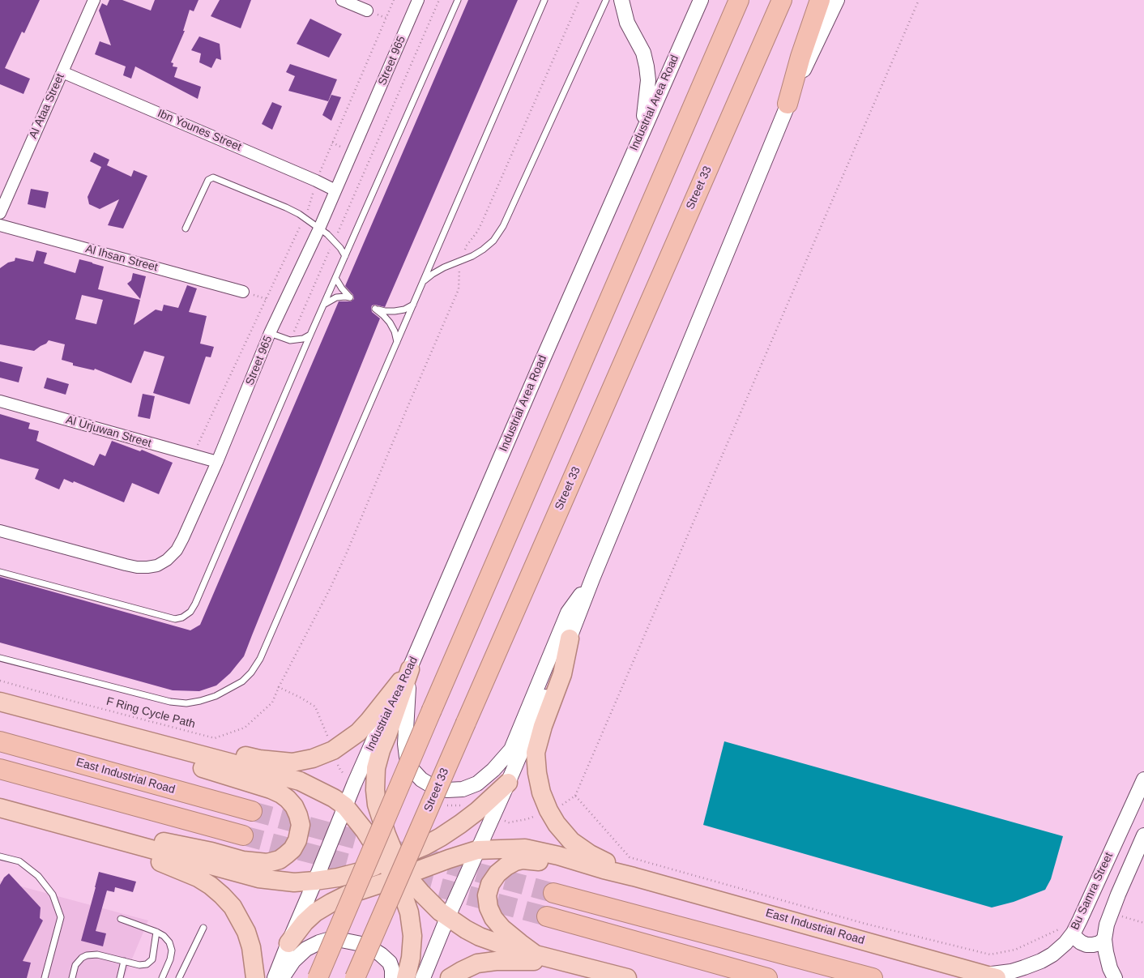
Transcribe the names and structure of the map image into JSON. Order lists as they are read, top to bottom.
{
  "streets": {
    "highway": ["Street 33", "East Industrial Road"],
    "street": [
      "Street 965",
      "Industrial Area Road",
      "Al Ataa Street",
      "Ibn Younes Street",
      "Al Ihsan Street",
      "Al Urjuwan Street",
      "Bu Samra Street"
    ],
    "path": ["F Ring Cycle Path"]
  },
  "crossings": [
    ["Street 965", "Ibn Younes Street"],
    ["Street 965", "Al Urjuwan Street"],
    ["Al Ataa Street", "Ibn Younes Street"],
    ["East Industrial Road", "Bu Samra Street"]
  ]
}
